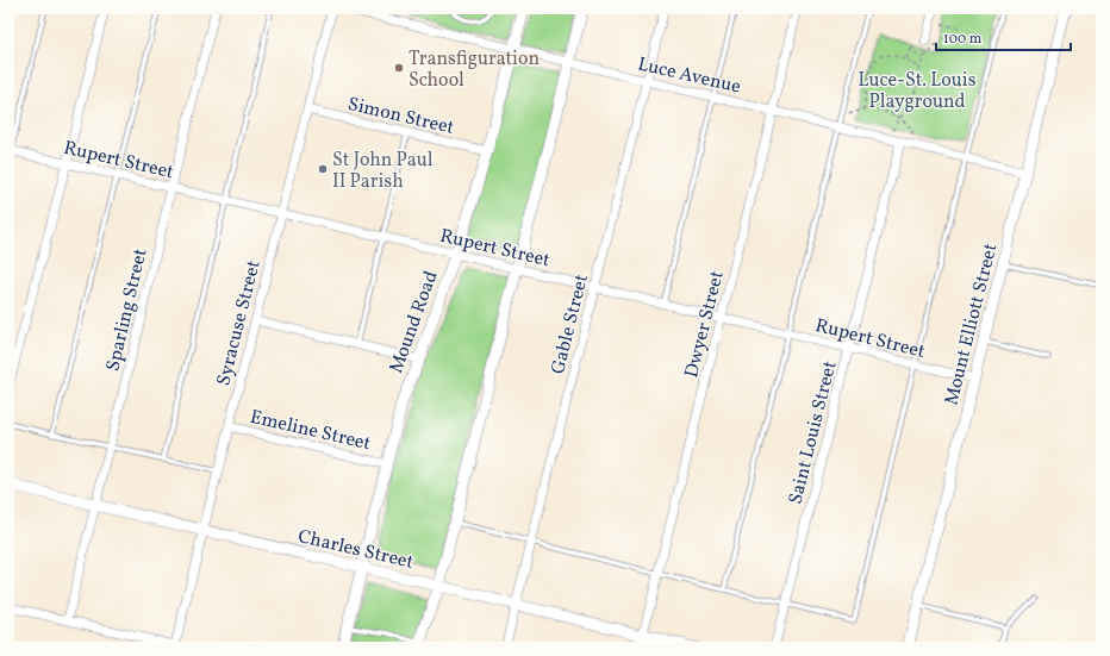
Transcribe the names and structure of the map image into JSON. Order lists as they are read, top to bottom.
{
  "streets": {
    "street": [
      "Luce Avenue",
      "Simon Street",
      "Rupert Street",
      "Sparling Street",
      "Mound Road",
      "Syracuse Street",
      "Gable Street",
      "Dwyer Street",
      "Mount Elliott Street",
      "Emeline Street",
      "Saint Louis Street",
      "Charles Street"
    ]
  },
  "crossings": [
    ["Luce Avenue", "Mound Road"],
    ["Luce Avenue", "Gable Street"],
    ["Luce Avenue", "Dwyer Street"],
    ["Luce Avenue", "Mount Elliott Street"],
    ["Luce Avenue", "Saint Louis Street"],
    ["Simon Street", "Mound Road"],
    ["Simon Street", "Syracuse Street"],
    ["Rupert Street", "Sparling Street"],
    ["Rupert Street", "Mound Road"],
    ["Rupert Street", "Syracuse Street"],
    ["Rupert Street", "Gable Street"],
    ["Rupert Street", "Dwyer Street"],
    ["Rupert Street", "Mount Elliott Street"],
    ["Rupert Street", "Saint Louis Street"],
    ["Sparling Street", "Charles Street"],
    ["Mound Road", "Emeline Street"],
    ["Mound Road", "Charles Street"],
    ["Syracuse Street", "Emeline Street"],
    ["Syracuse Street", "Charles Street"],
    ["Gable Street", "Charles Street"],
    ["Dwyer Street", "Charles Street"]
  ],
  "parks": ["Luce-St. Louis Playground"],
  "places": ["Transfiguration School", "St John Paul II Parish"],
  "scale_bar": "100 m"
}
